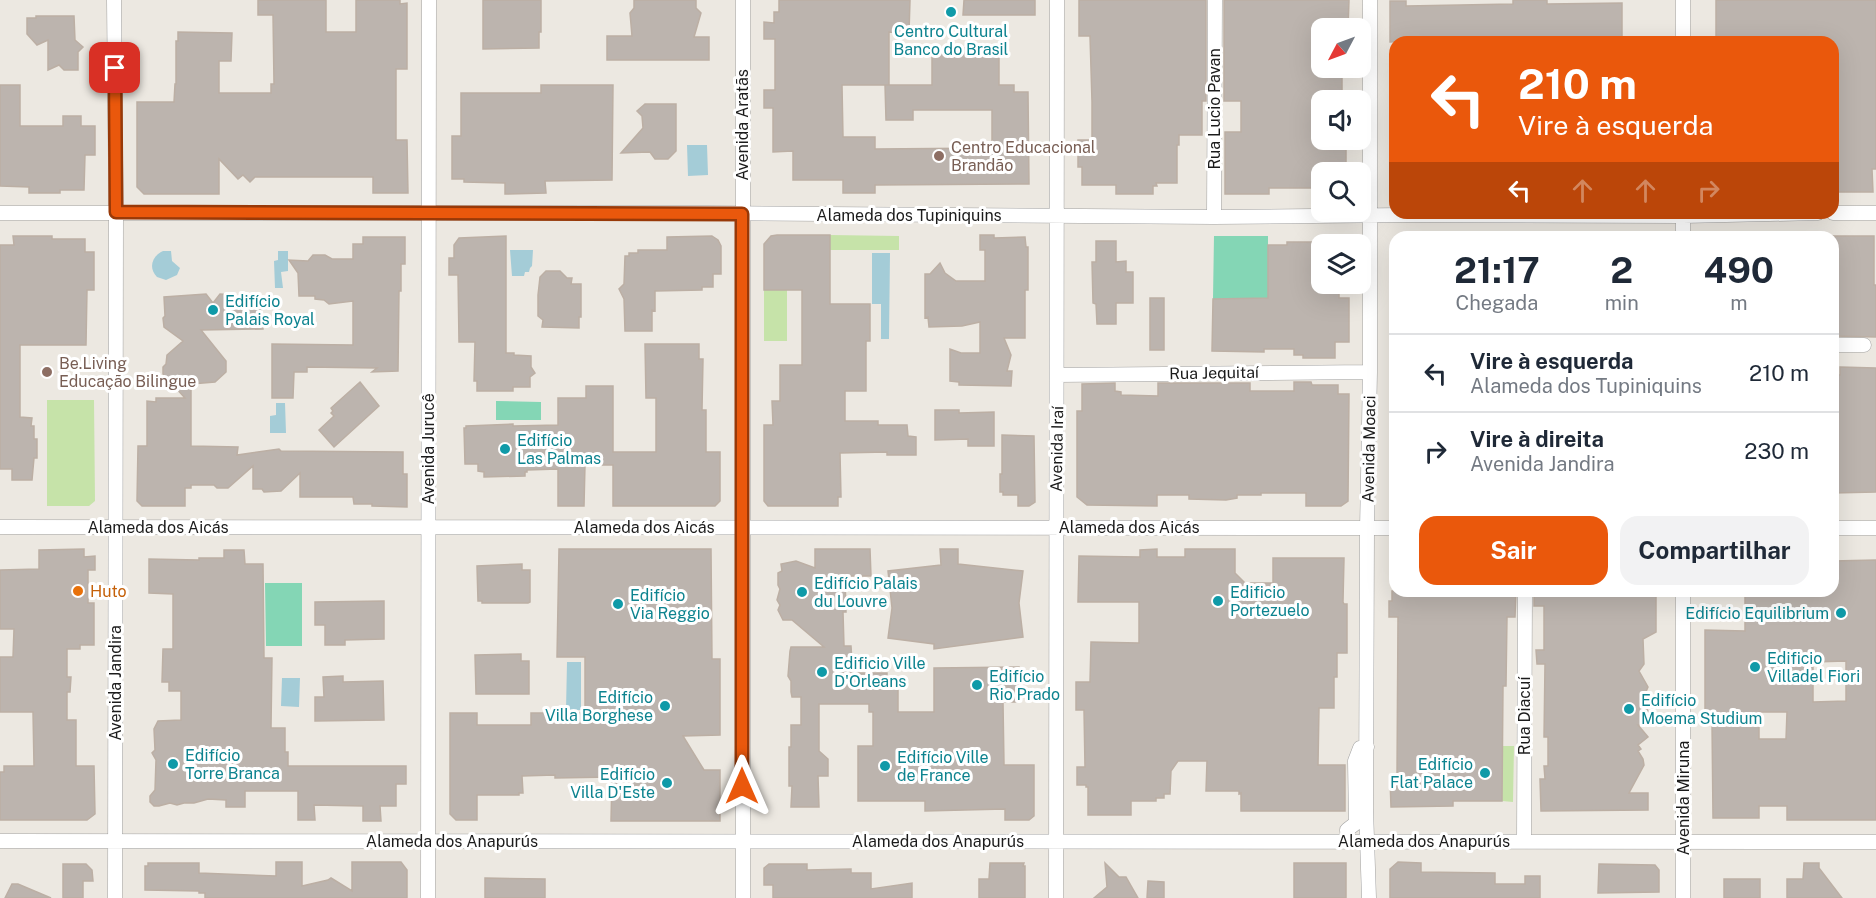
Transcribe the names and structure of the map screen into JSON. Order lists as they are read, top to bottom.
{
  "streets": {
    "street": [
      "Rua Lucio Pavan",
      "Avenida Aratãs",
      "Alameda dos Tupiniquins",
      "Rua Jequitaí",
      "Avenida Jurucê",
      "Avenida Iraí",
      "Avenida Moaci",
      "Alameda dos Aicás",
      "Avenida Jandira",
      "Rua Diacuí",
      "Avenida Miruna",
      "Alameda dos Anapurús"
    ]
  },
  "crossings": [
    ["Rua Lucio Pavan", "Alameda dos Tupiniquins"],
    ["Avenida Aratãs", "Alameda dos Tupiniquins"],
    ["Avenida Aratãs", "Alameda dos Aicás"],
    ["Avenida Aratãs", "Alameda dos Anapurús"],
    ["Alameda dos Tupiniquins", "Avenida Jurucê"],
    ["Alameda dos Tupiniquins", "Avenida Iraí"],
    ["Alameda dos Tupiniquins", "Avenida Jandira"],
    ["Rua Jequitaí", "Avenida Iraí"],
    ["Rua Jequitaí", "Avenida Moaci"],
    ["Avenida Jurucê", "Alameda dos Aicás"],
    ["Avenida Jurucê", "Alameda dos Anapurús"],
    ["Avenida Iraí", "Alameda dos Aicás"],
    ["Avenida Iraí", "Alameda dos Anapurús"],
    ["Avenida Moaci", "Alameda dos Aicás"],
    ["Avenida Moaci", "Alameda dos Anapurús"],
    ["Alameda dos Aicás", "Avenida Jandira"],
    ["Avenida Jandira", "Alameda dos Anapurús"],
    ["Rua Diacuí", "Alameda dos Anapurús"],
    ["Avenida Miruna", "Alameda dos Anapurús"]
  ],
  "places": [
    "Centro Cultural Banco do Brasil",
    "Centro Educacional Brandão",
    "Edifício Palais Royal",
    "Be.Living Educação Bilingue",
    "Edifício Las Palmas",
    "Huto",
    "Edifício Palais du Louvre",
    "Edificio Portezuelo",
    "Edifício Via Reggio",
    "Edifício Equilibrium",
    "Edificio Villadel Fiori",
    "Edificio Ville D'Orleans",
    "Edifício Rio Prado",
    "Edifício Villa Borghese",
    "Edifício Moema Studium",
    "Edifício Torre Branca",
    "Edifício Ville de France",
    "Edifício Flat Palace",
    "Edifício Villa D'Este"
  ],
  "north": "bottom left",
  "page": {
    "turn": ["210 m", "Vire à esquerda"],
    "eta": [
      "21:17",
      "Chegada",
      "2",
      "min",
      "490",
      "m"
    ],
    "list": [
      {
        "name": "Vire à esquerda",
        "note": "Alameda dos Tupiniquins",
        "value": "210 m"
      },
      {
        "name": "Vire à direita",
        "note": "Avenida Jandira",
        "value": "230 m"
      }
    ],
    "buttons": ["Sair", "Compartilhar"]
  }
}
